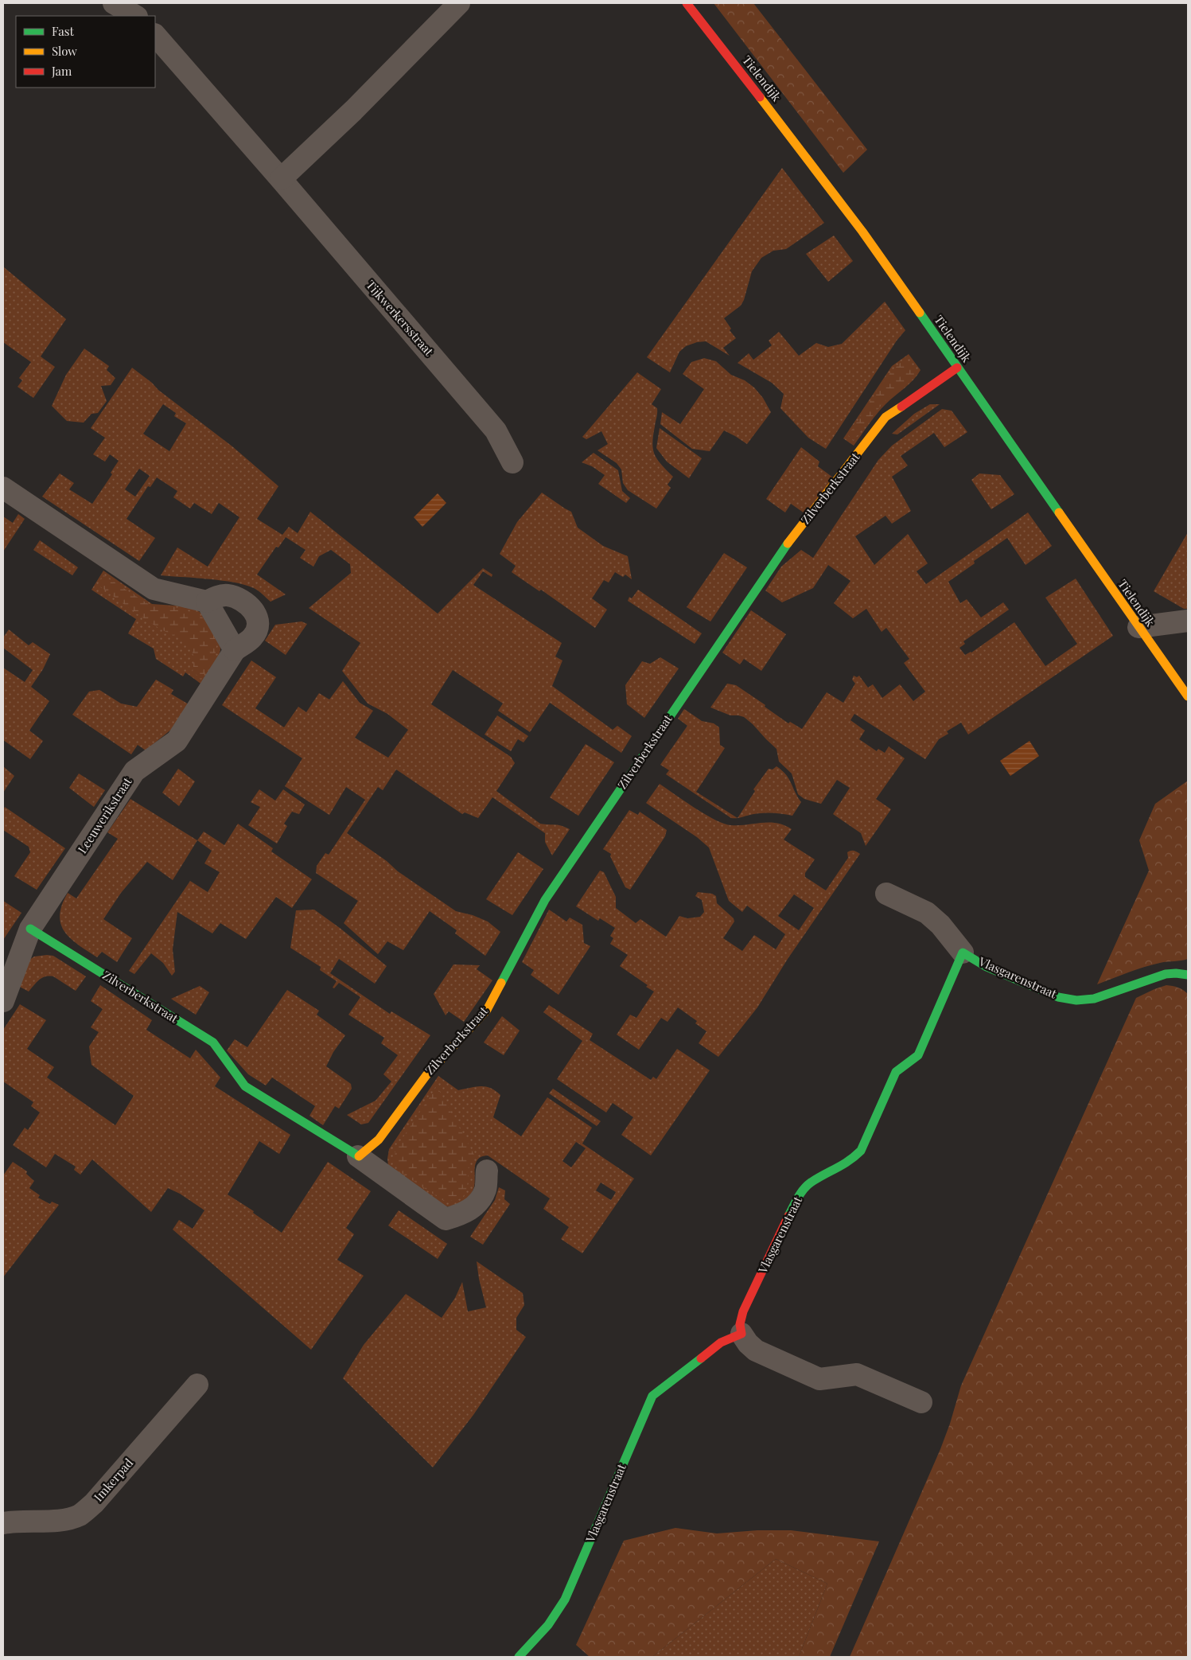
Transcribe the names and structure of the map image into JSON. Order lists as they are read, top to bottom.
{
  "streets": {
    "street": [
      "Tielendijk",
      "Tijkwerkersstraat",
      "Zilverberkstraat",
      "Leeuwerikstraat",
      "Vlasgarenstraat",
      "Imkerpad"
    ]
  },
  "crossings": [
    ["Tielendijk", "Zilverberkstraat"],
    ["Zilverberkstraat", "Leeuwerikstraat"]
  ],
  "legend": ["Fast", "Slow", "Jam"]
}
